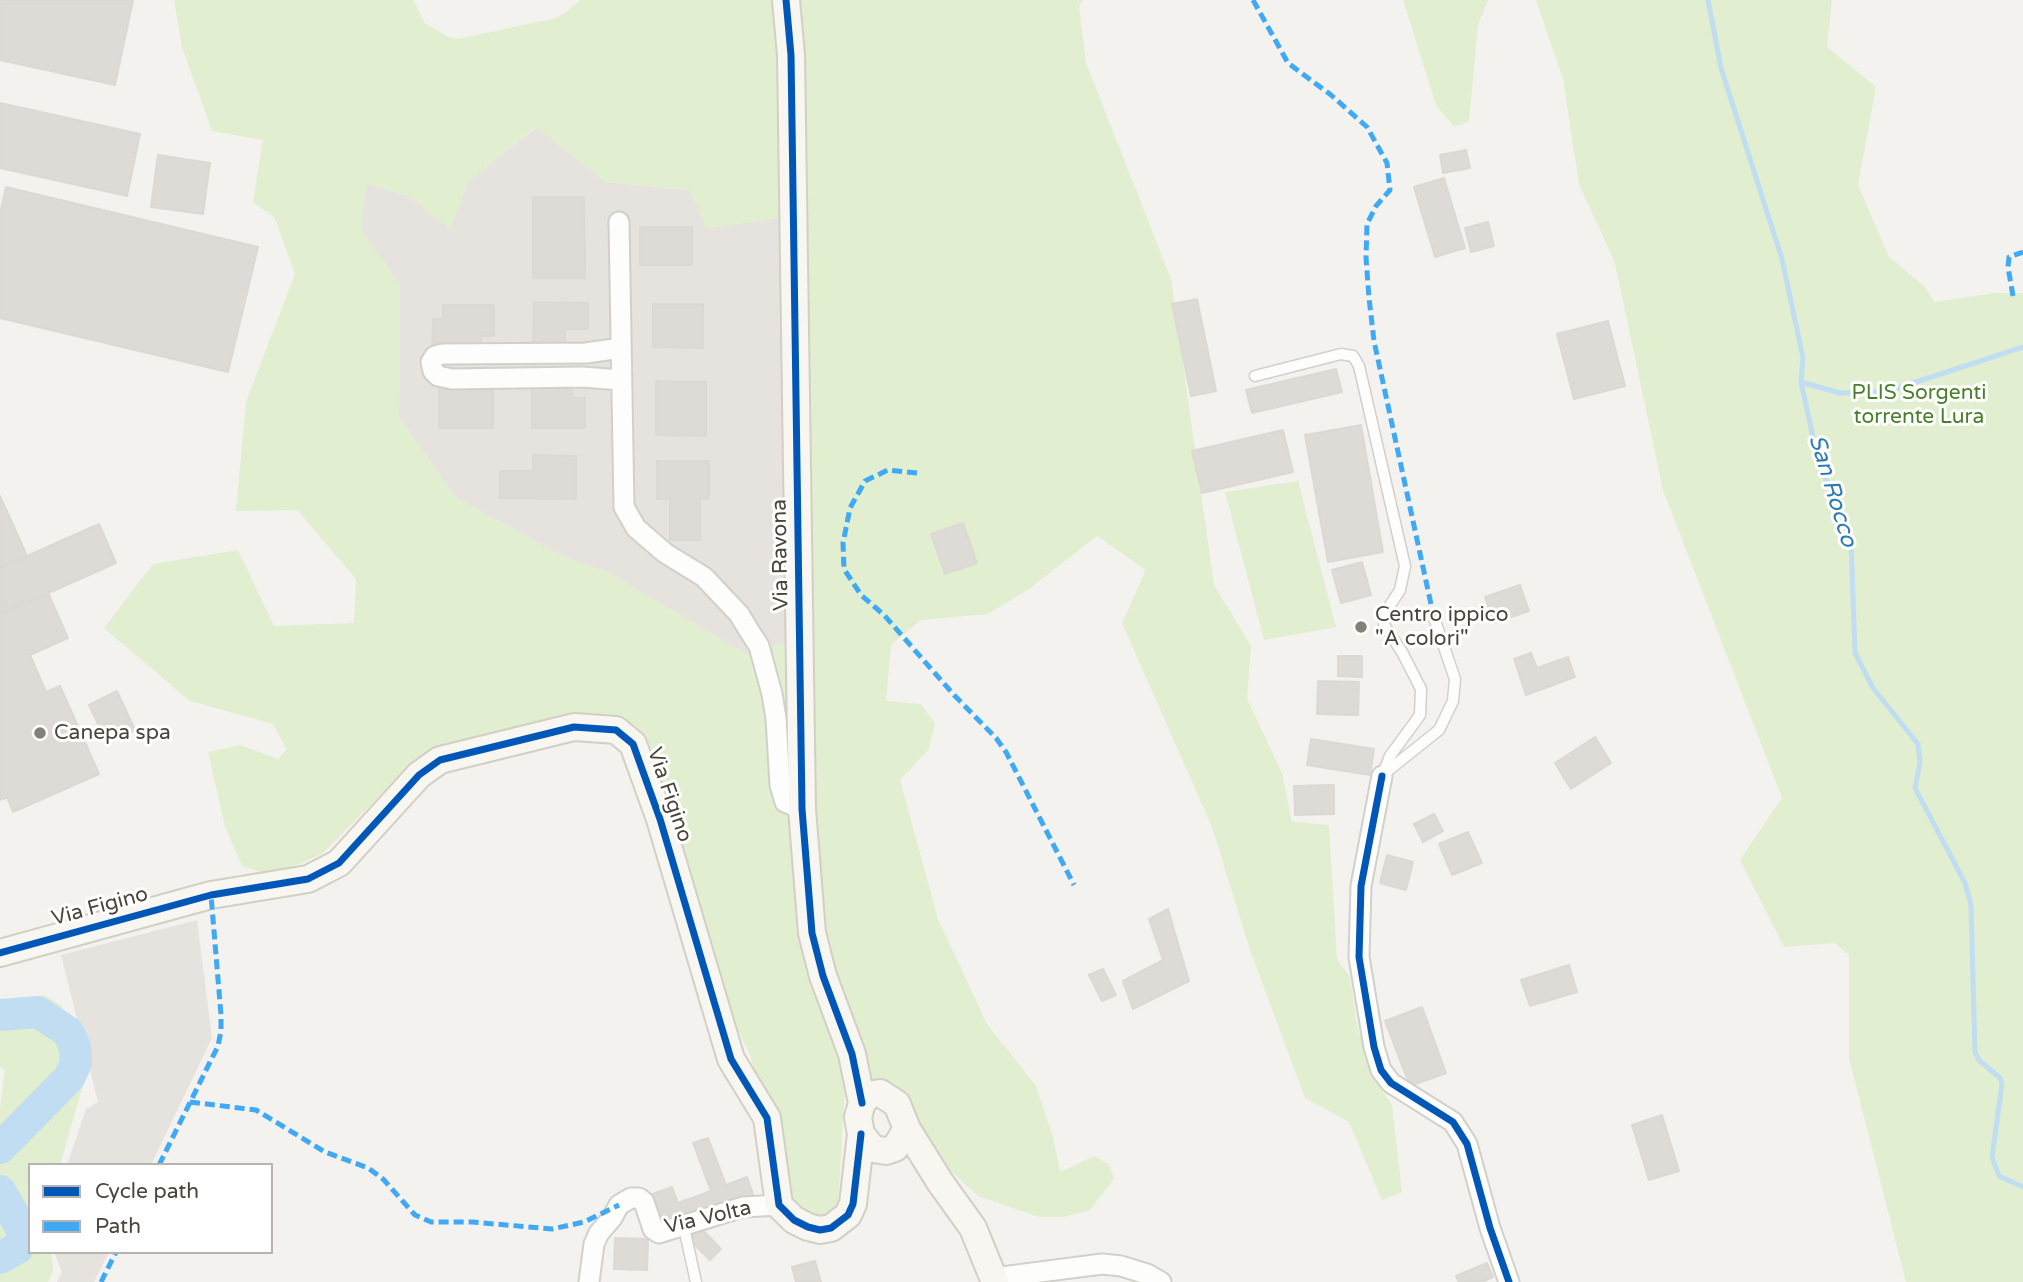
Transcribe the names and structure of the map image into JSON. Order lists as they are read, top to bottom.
{
  "streets": {
    "street": ["Via Ravona", "Via Figino", "Via Volta"]
  },
  "crossings": [
    ["Via Figino", "Via Volta"]
  ],
  "water": ["San Rocco"],
  "parks": ["PLIS Sorgenti torrente Lura"],
  "places": ["Centro ippico \"A colori\"", "Canepa spa"],
  "legend": ["Cycle path", "Path"]
}
